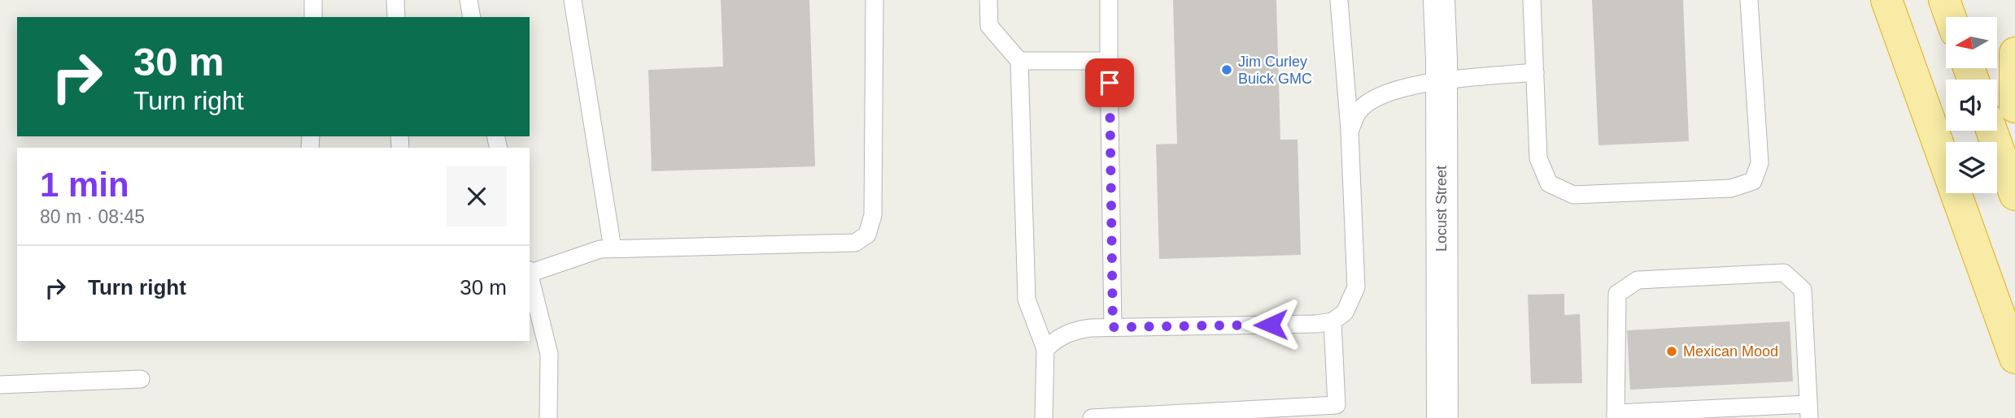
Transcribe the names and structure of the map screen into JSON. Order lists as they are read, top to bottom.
{
  "streets": {
    "street": ["Locust Street"]
  },
  "places": ["Jim Curley Buick GMC", "Mexican Mood"],
  "north": "left",
  "page": {
    "turn": ["30 m", "Turn right"],
    "heading": ["1 min", "80 m · 08:45"],
    "list": [
      {
        "name": "Turn right",
        "value": "30 m"
      }
    ]
  }
}
